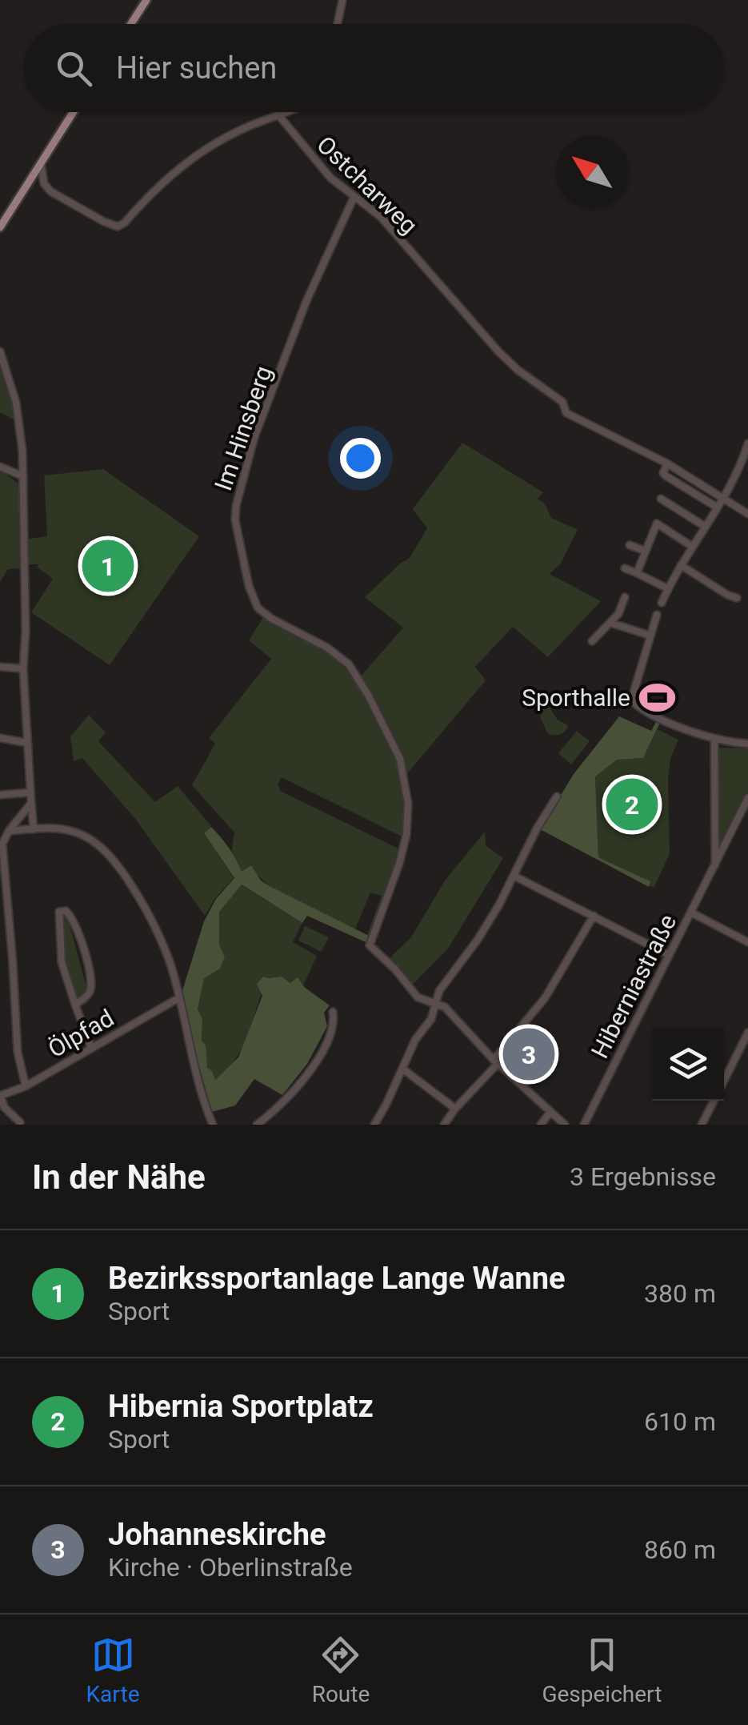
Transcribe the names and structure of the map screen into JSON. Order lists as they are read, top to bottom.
{
  "streets": {
    "street": [
      "Ostcharweg",
      "Im Hinsberg",
      "Hiberniastraße",
      "Ölpfad"
    ]
  },
  "crossings": [
    ["Ostcharweg", "Im Hinsberg"]
  ],
  "places": {
    "sports": ["Sporthalle"]
  },
  "north": "top left",
  "page": {
    "search": "Hier suchen",
    "pins": ["1", "2", "3"],
    "heading": ["In der Nähe", "3 Ergebnisse"],
    "list": [
      {
        "mark": "1",
        "name": "Bezirkssportanlage Lange Wanne",
        "note": "Sport",
        "value": "380 m"
      },
      {
        "mark": "2",
        "name": "Hibernia Sportplatz",
        "note": "Sport",
        "value": "610 m"
      },
      {
        "mark": "3",
        "name": "Johanneskirche",
        "note": "Kirche · Oberlinstraße",
        "value": "860 m"
      }
    ],
    "nav": ["Karte", "Route", "Gespeichert"]
  }
}
